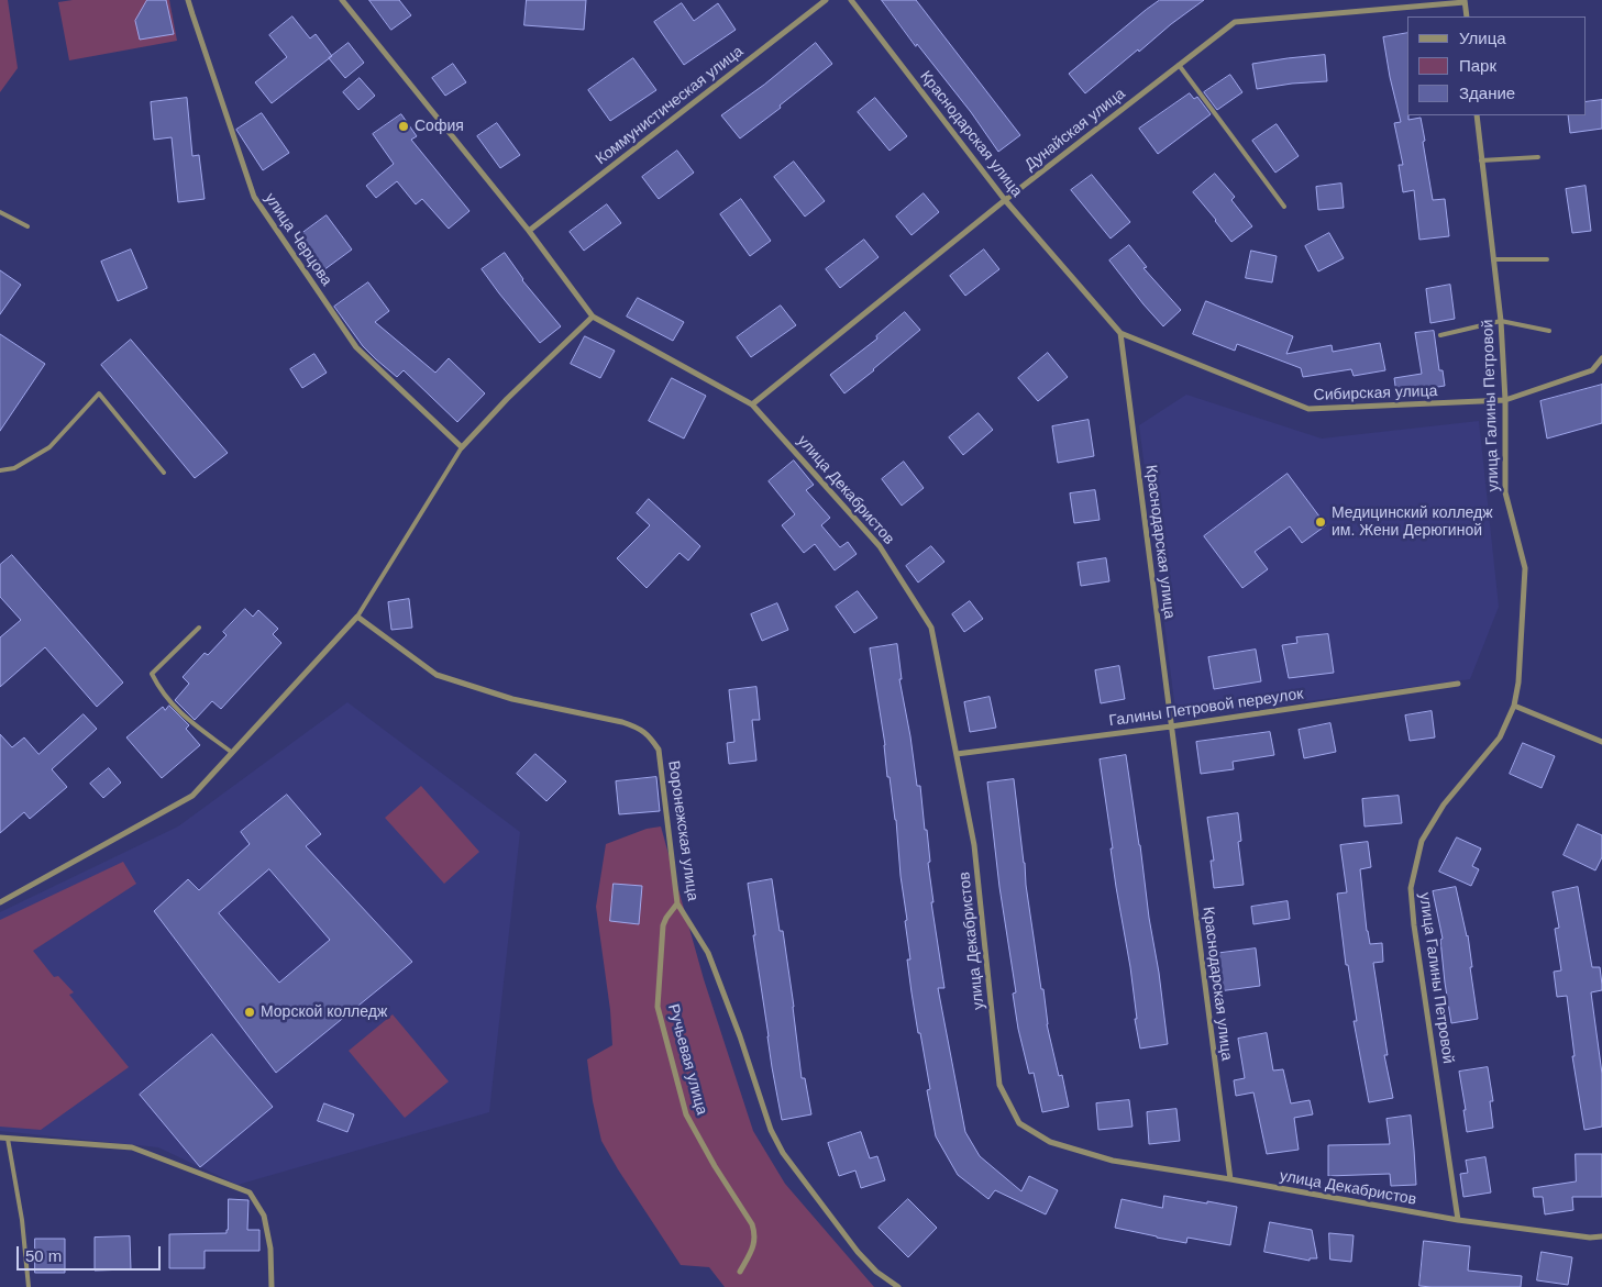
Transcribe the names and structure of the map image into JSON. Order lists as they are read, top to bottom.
{
  "streets": {
    "street": [
      "Коммунистическая улица",
      "Дунайская улица",
      "Краснодарская улица",
      "улица Черцова",
      "Сибирская улица",
      "улица Галины Петровой",
      "улица Декабристов",
      "Галины Петровой переулок",
      "Воронежская улица",
      "Ручьевая улица"
    ]
  },
  "crossings": [
    ["Коммунистическая улица", "улица Декабристов"],
    ["Дунайская улица", "Краснодарская улица"],
    ["Дунайская улица", "улица Декабристов"],
    ["Краснодарская улица", "Сибирская улица"],
    ["Краснодарская улица", "улица Декабристов"],
    ["Краснодарская улица", "Галины Петровой переулок"],
    ["Сибирская улица", "улица Галины Петровой"],
    ["улица Галины Петровой", "улица Декабристов"],
    ["улица Декабристов", "Галины Петровой переулок"],
    ["Воронежская улица", "Ручьевая улица"]
  ],
  "places": ["София", "Медицинский колледж им. Жени Дерюгиной", "Морской колледж"],
  "legend": ["Улица", "Парк", "Здание"],
  "scale_bar": "50 m"
}
